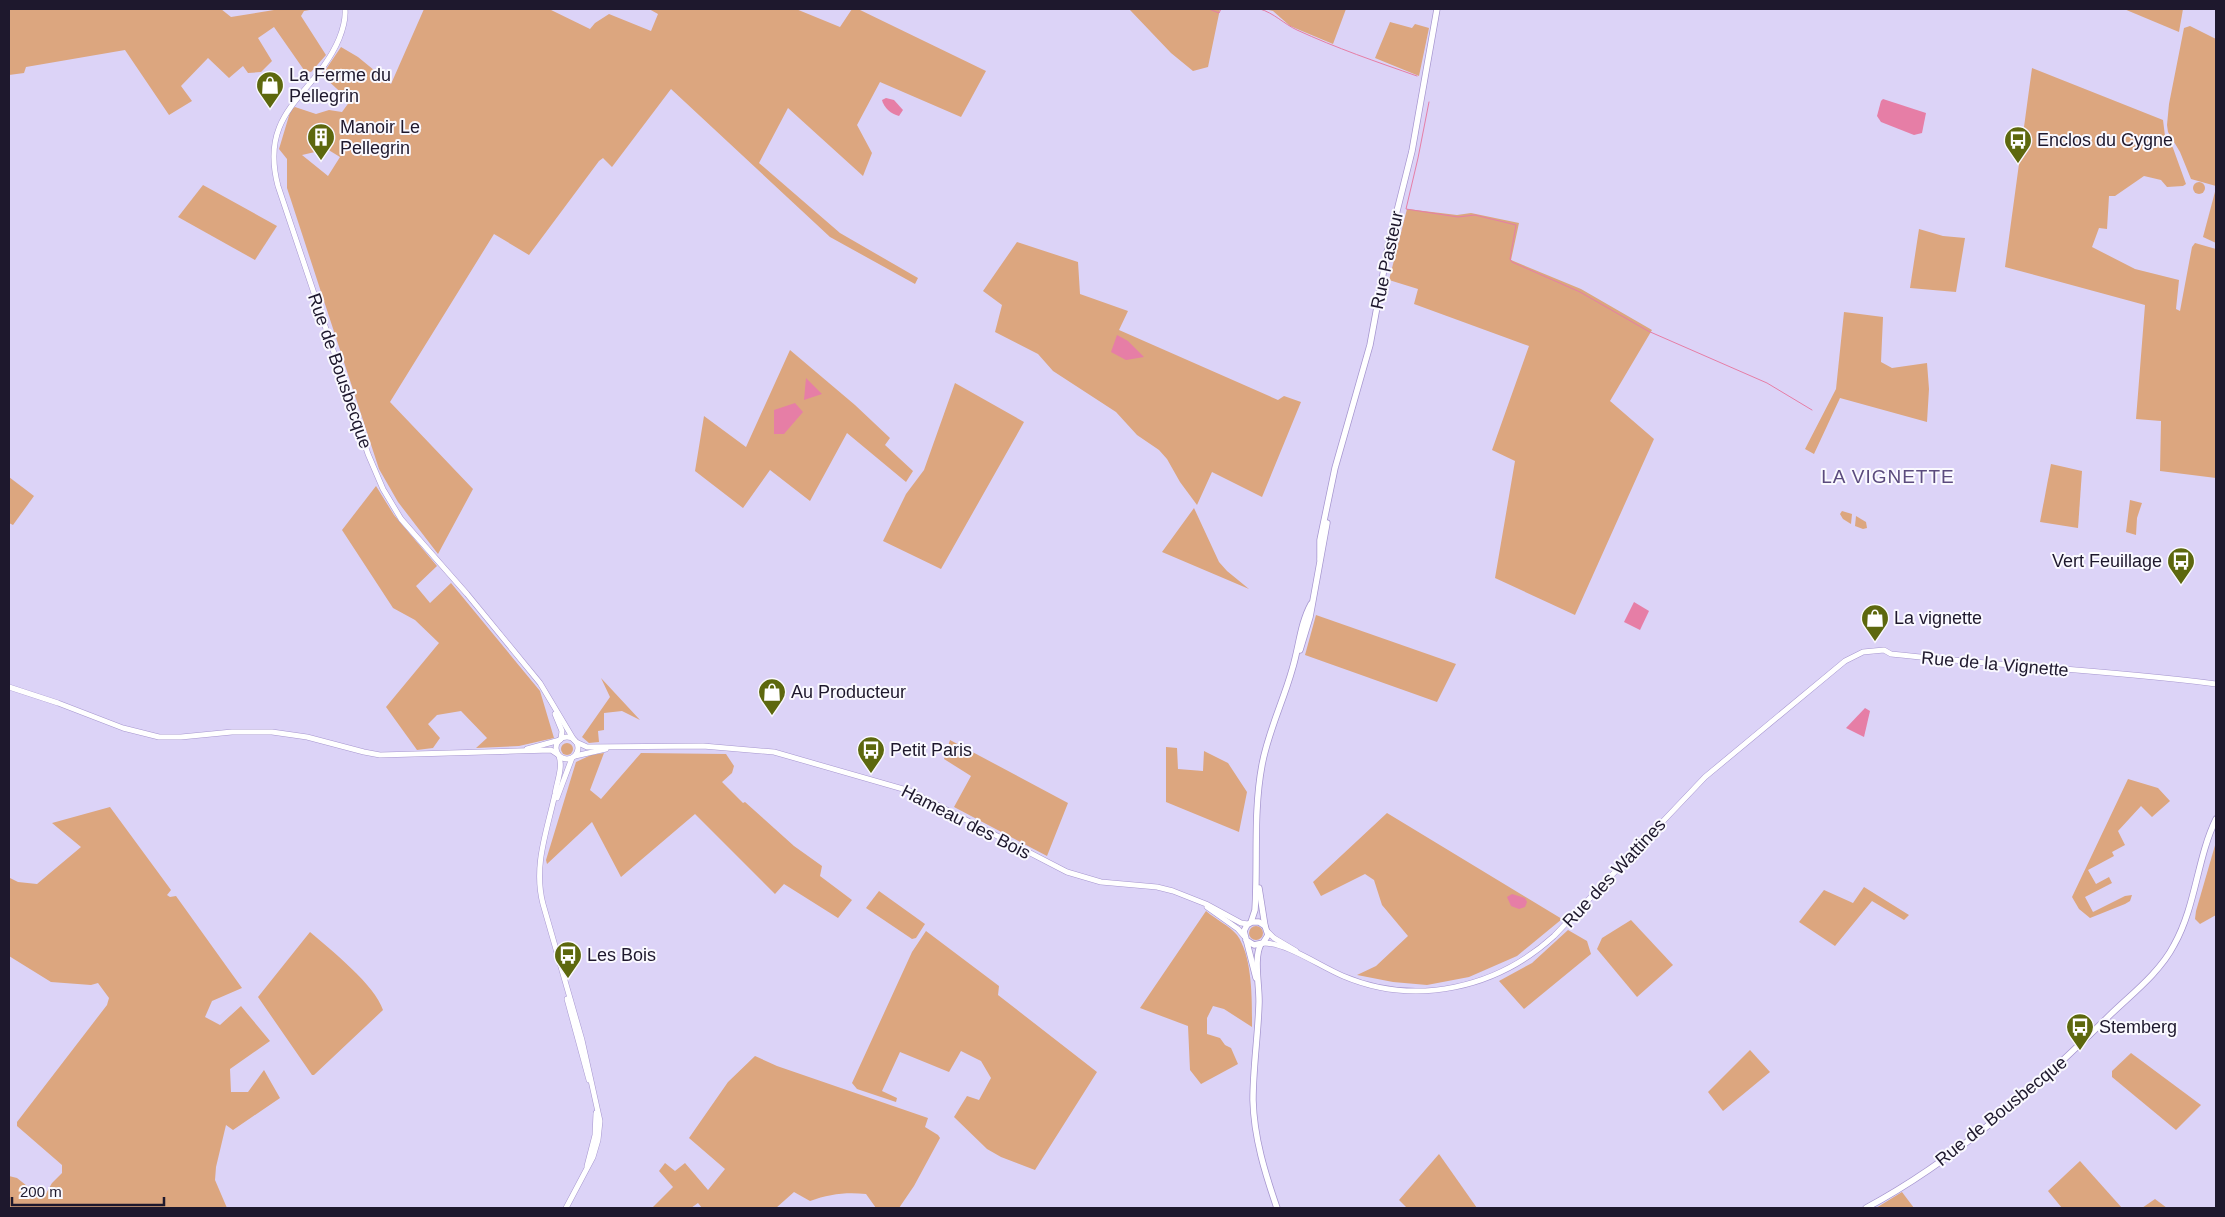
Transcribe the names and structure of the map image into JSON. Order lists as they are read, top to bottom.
{
  "streets": {
    "main road": ["Rue Pasteur", "Rue de Bousbecque"],
    "street": ["Rue de la Vignette", "Hameau des Bois", "Rue des Wattines"]
  },
  "crossings": [
    ["Rue Pasteur", "Hameau des Bois"],
    ["Rue Pasteur", "Rue des Wattines"],
    ["Rue de Bousbecque", "Hameau des Bois"],
    ["Rue de la Vignette", "Rue des Wattines"],
    ["Hameau des Bois", "Rue des Wattines"]
  ],
  "districts": ["LA VIGNETTE"],
  "places": {
    "shop": ["La Ferme du Pellegrin", "La vignette", "Au Producteur"],
    "building": ["Manoir Le Pellegrin"],
    "bus stop": [
      "Enclos du Cygne",
      "Vert Feuillage",
      "Petit Paris",
      "Les Bois",
      "Stemberg"
    ]
  },
  "scale_bar": "200 m"
}
